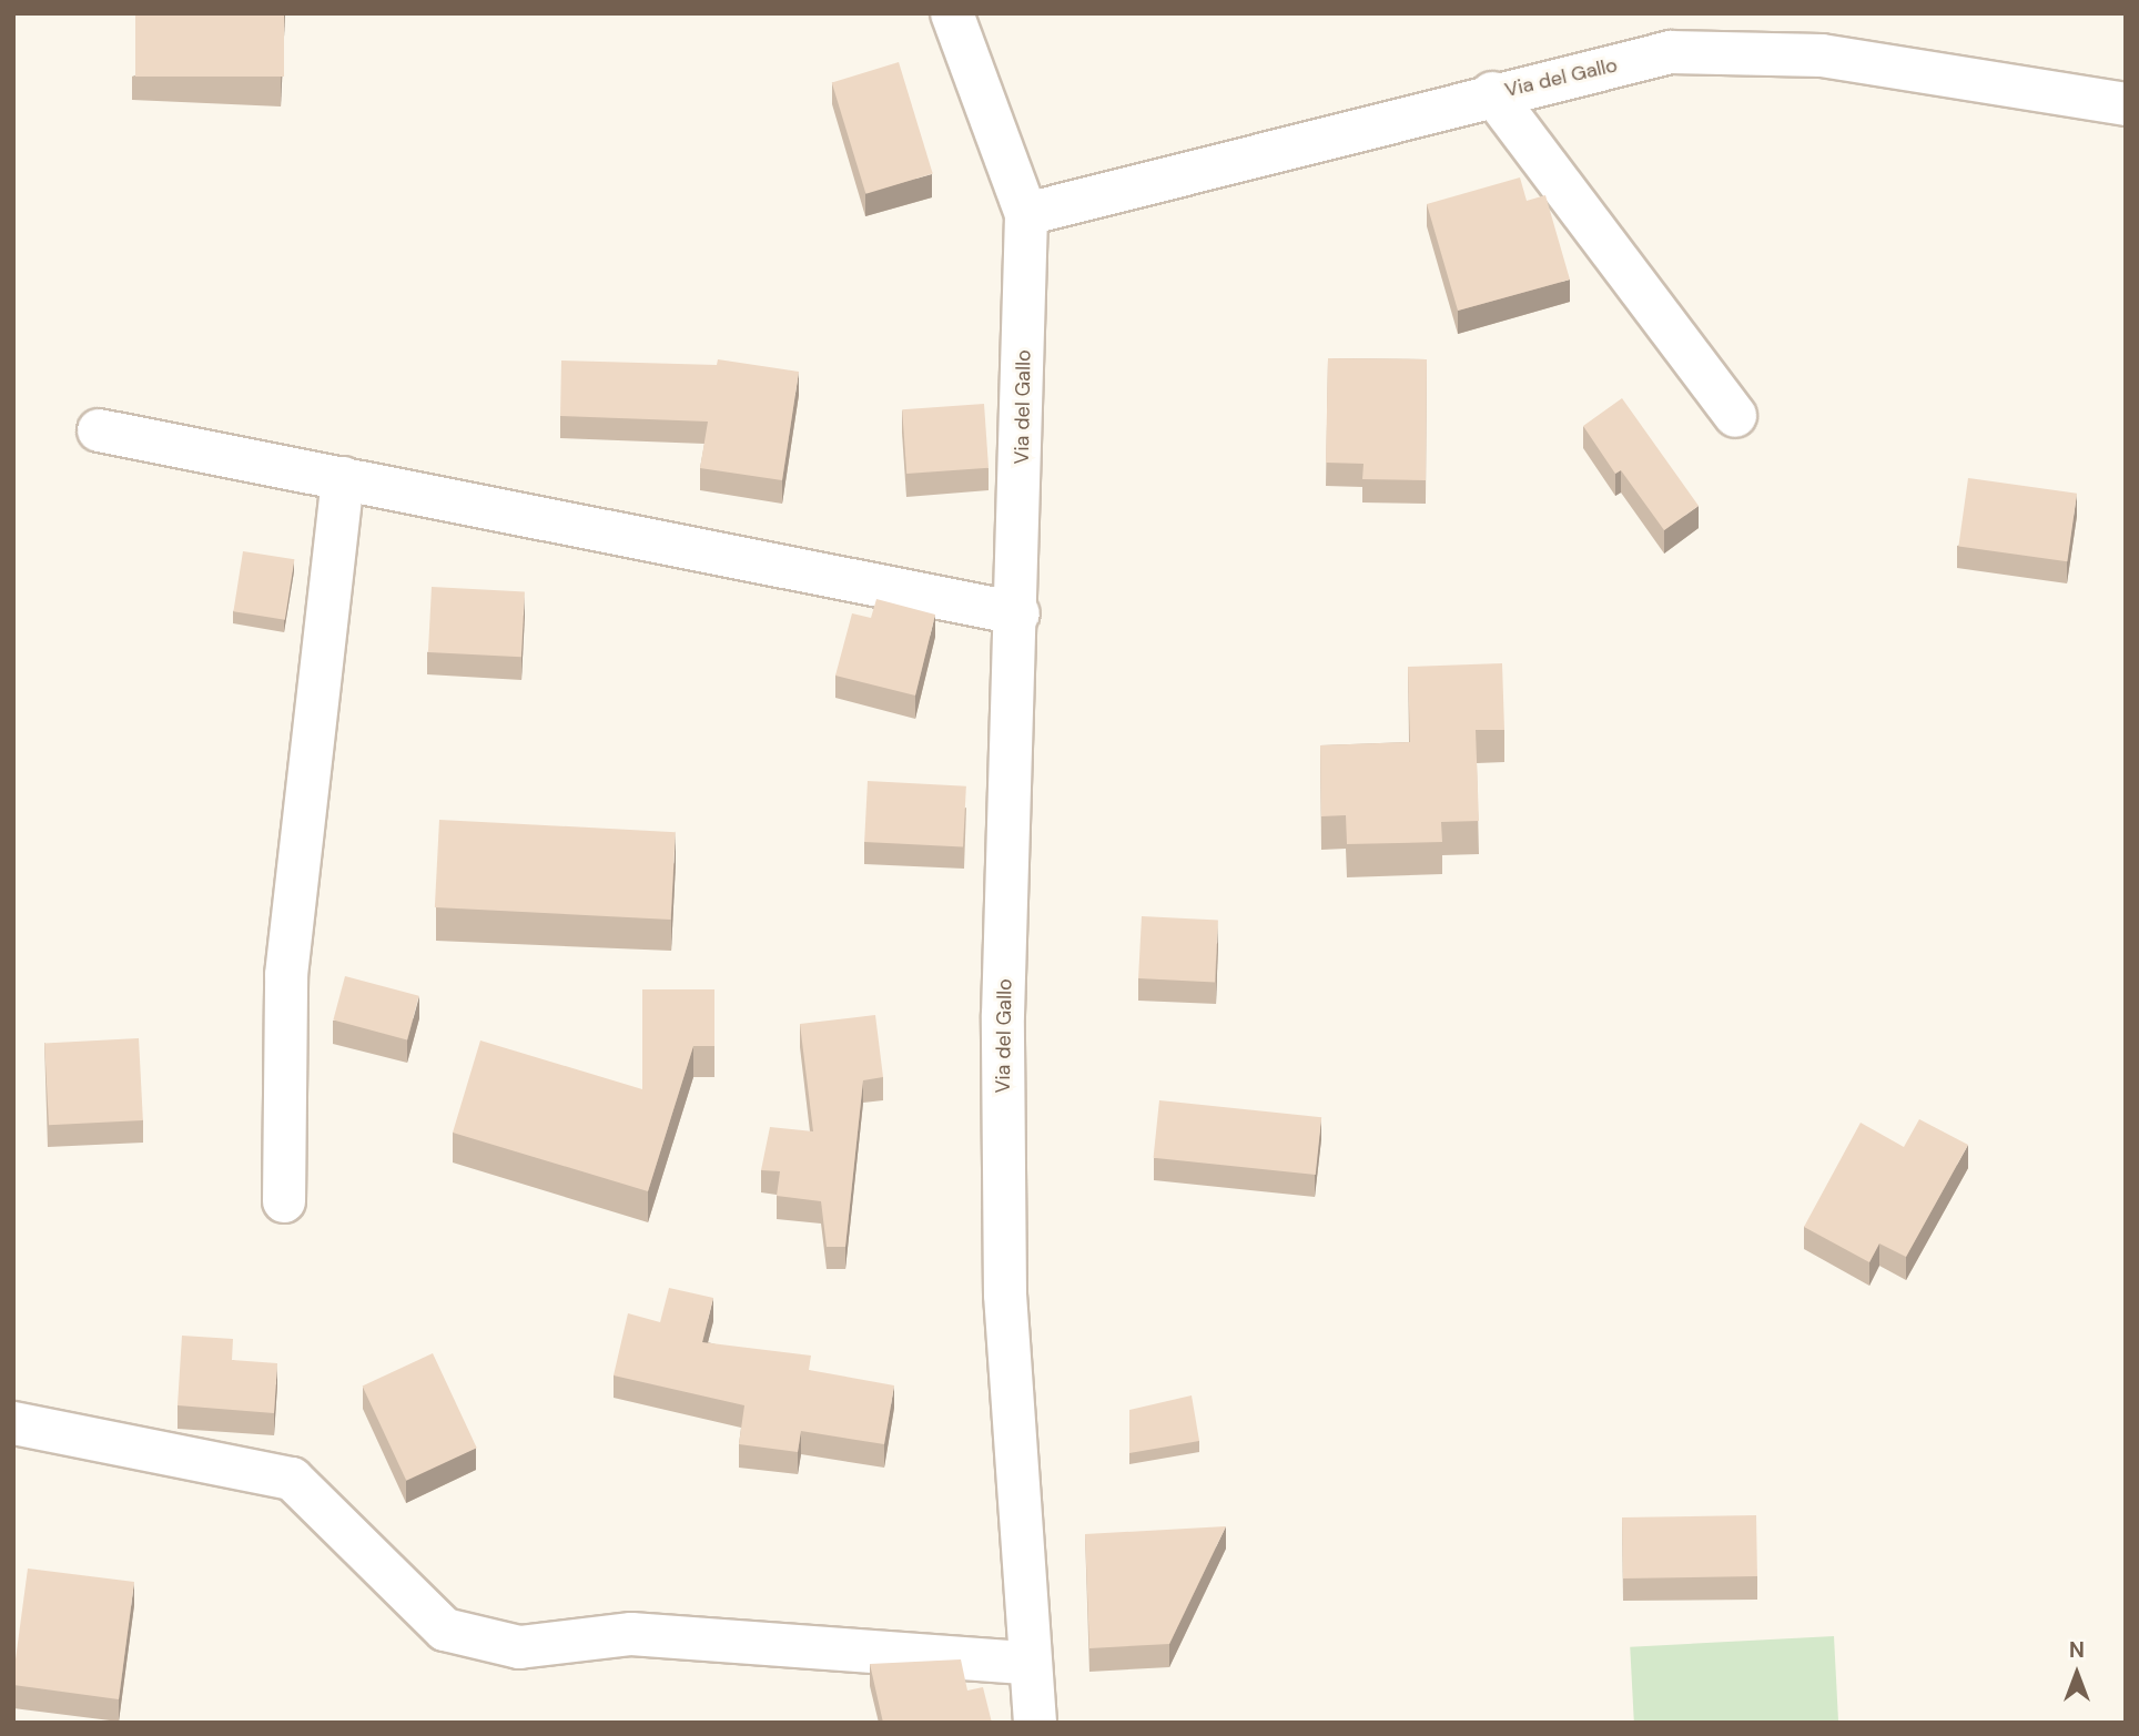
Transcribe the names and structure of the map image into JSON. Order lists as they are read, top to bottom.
{
  "streets": {
    "street": ["Via del Gallo"]
  },
  "north": "top"
}
